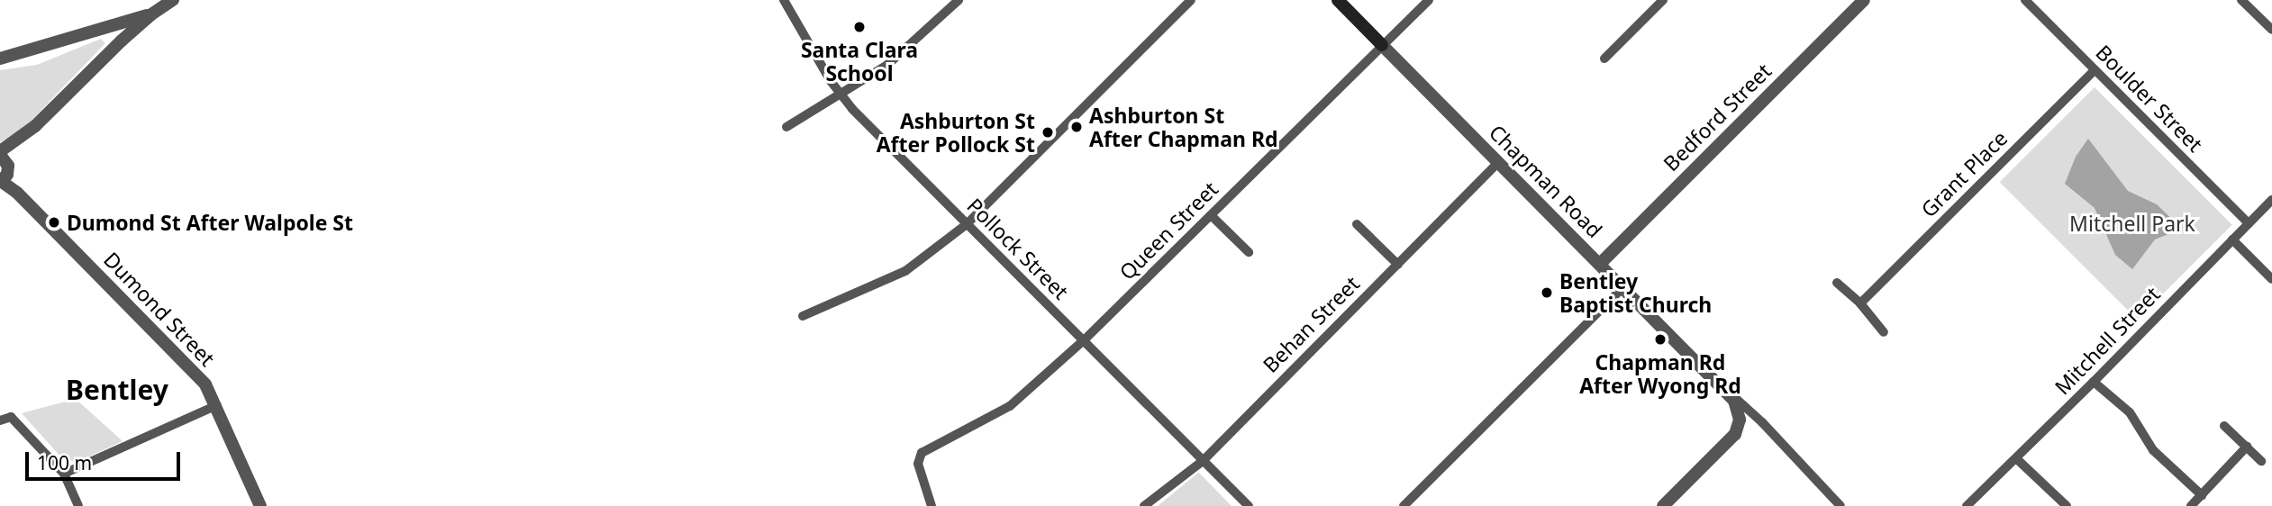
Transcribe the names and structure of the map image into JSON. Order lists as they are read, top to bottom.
{
  "streets": {
    "main road": ["Chapman Road"],
    "street": [
      "Boulder Street",
      "Bedford Street",
      "Grant Place",
      "Queen Street",
      "Pollock Street",
      "Dumond Street",
      "Behan Street",
      "Mitchell Street"
    ]
  },
  "crossings": [
    ["Boulder Street", "Grant Place"],
    ["Boulder Street", "Mitchell Street"],
    ["Bedford Street", "Chapman Road"],
    ["Chapman Road", "Queen Street"],
    ["Chapman Road", "Behan Street"],
    ["Queen Street", "Pollock Street"],
    ["Pollock Street", "Behan Street"]
  ],
  "districts": ["Bentley"],
  "parks": ["Mitchell Park"],
  "places": [
    "Santa Clara School",
    "Ashburton St After Chapman Rd",
    "Ashburton St After Pollock St",
    "Dumond St After Walpole St",
    "Bentley Baptist Church",
    "Chapman Rd After Wyong Rd"
  ],
  "scale_bar": "100 m"
}
